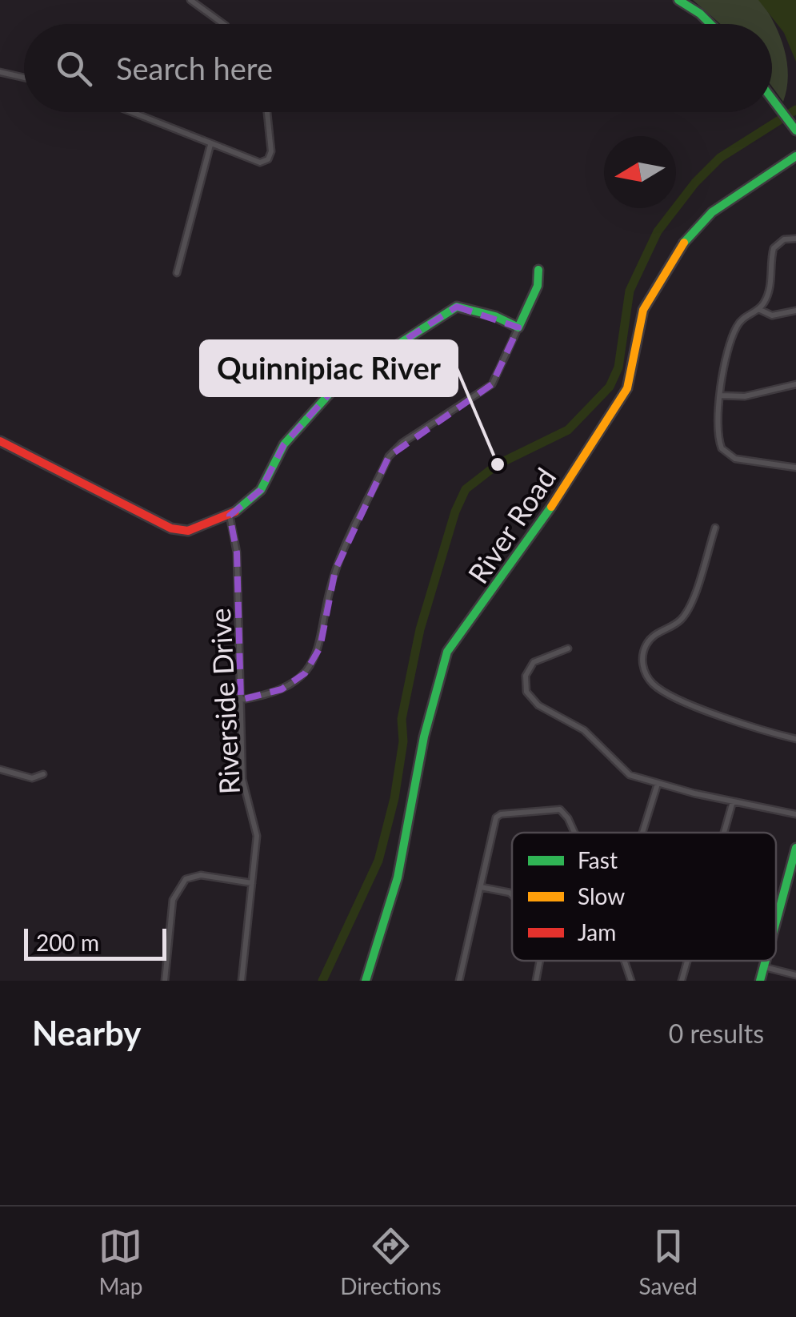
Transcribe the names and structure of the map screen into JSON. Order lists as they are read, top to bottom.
{
  "streets": {
    "main road": ["River Road"],
    "street": ["Riverside Drive"]
  },
  "places": ["Quinnipiac River"],
  "legend": ["Fast", "Slow", "Jam"],
  "scale_bar": "200 m",
  "north": "left",
  "page": {
    "search": "Search here",
    "scale": "200 m",
    "heading": ["Nearby", "0 results"],
    "nav": ["Map", "Directions", "Saved"]
  }
}
